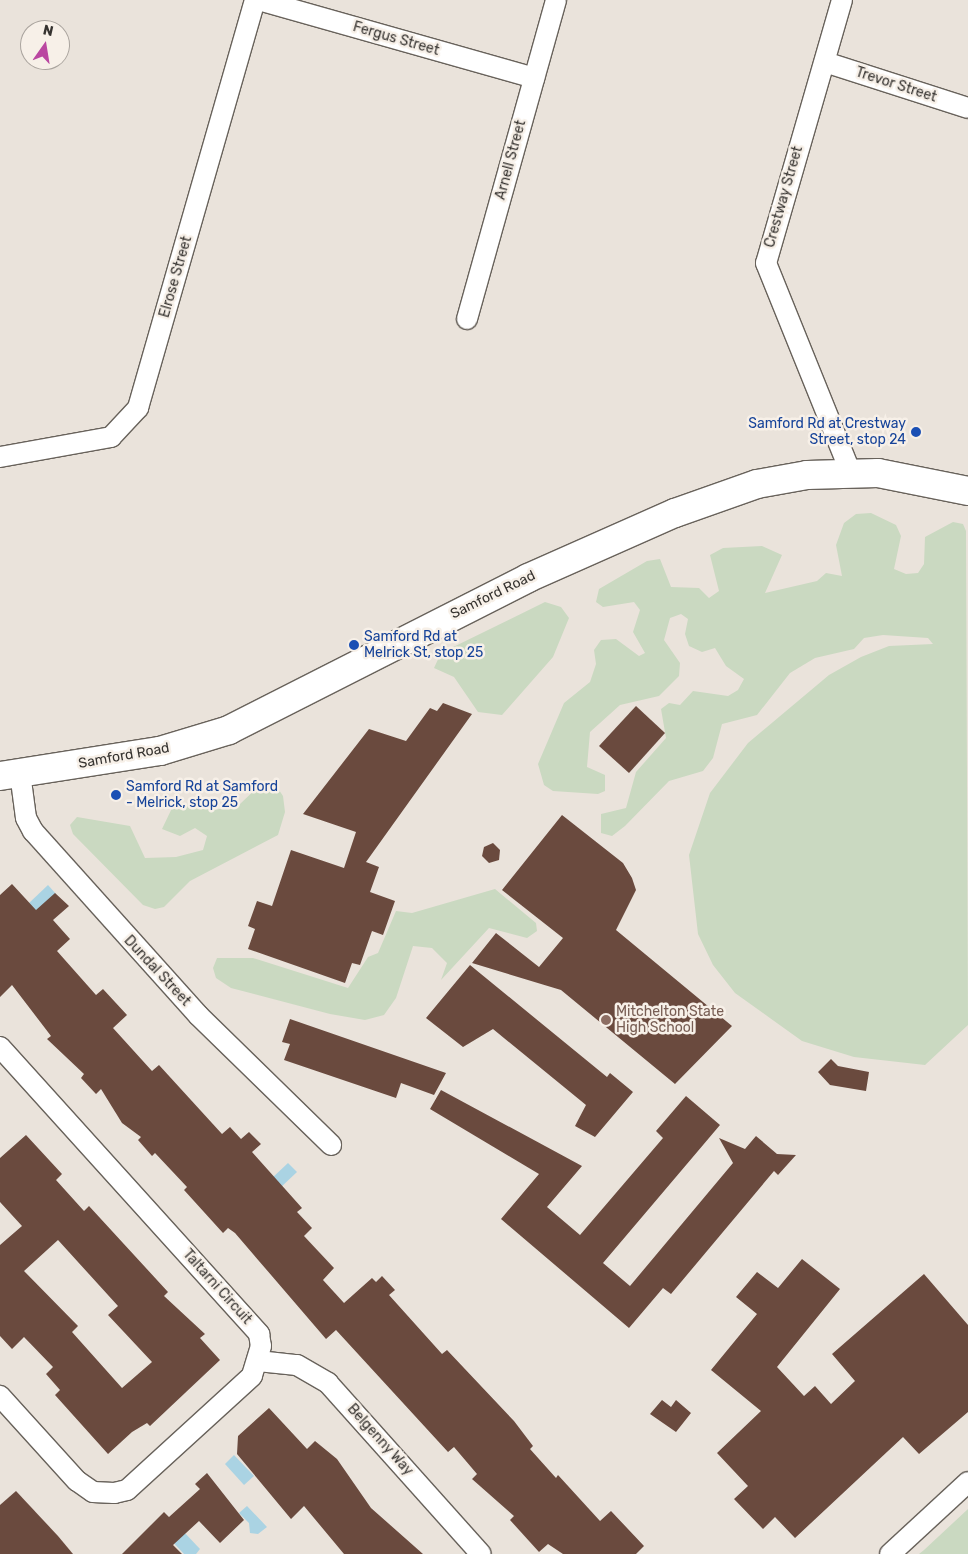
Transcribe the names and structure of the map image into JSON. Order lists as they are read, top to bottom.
{
  "streets": {
    "main road": ["Samford Road"],
    "street": [
      "Fergus Street",
      "Trevor Street",
      "Arnell Street",
      "Crestway Street",
      "Elrose Street",
      "Dundal Street",
      "Taltarni Circuit",
      "Belgenny Way"
    ]
  },
  "crossings": [
    ["Fergus Street", "Arnell Street"],
    ["Fergus Street", "Elrose Street"],
    ["Trevor Street", "Crestway Street"],
    ["Crestway Street", "Samford Road"],
    ["Samford Road", "Dundal Street"],
    ["Taltarni Circuit", "Belgenny Way"]
  ],
  "places": [
    "Samford Rd at Crestway Street, stop 24",
    "Samford Rd at Melrick St, stop 25",
    "Samford Rd at Samford - Melrick, stop 25",
    "Mitchelton State High School"
  ],
  "north": "top"
}
